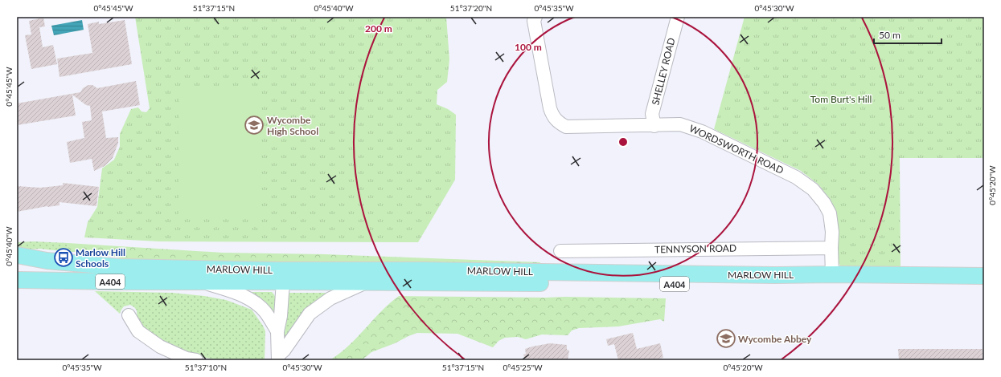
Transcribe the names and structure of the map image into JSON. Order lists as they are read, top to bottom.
{
  "streets": {
    "main road": ["MARLOW HILL", "A404"],
    "street": ["SHELLEY ROAD", "WORDSWORTH ROAD", "TENNYSON ROAD"]
  },
  "crossings": [
    ["SHELLEY ROAD", "WORDSWORTH ROAD"],
    ["WORDSWORTH ROAD", "TENNYSON ROAD"],
    ["WORDSWORTH ROAD", "MARLOW HILL"]
  ],
  "parks": ["Tom Burt's Hill"],
  "places": {
    "school or university": ["Wycombe High School", "Wycombe Abbey"],
    "bus stop": ["Marlow Hill Schools"]
  },
  "scale_bar": "50 m",
  "coordinates": [
    "0°45'45\"W",
    "51°37'15\"N",
    "0°45'40\"W",
    "51°37'20\"N",
    "0°45'35\"W",
    "0°45'30\"W",
    "0°45'20\"W",
    "51°37'10\"N",
    "0°45'25\"W"
  ],
  "rings": ["200 m", "100 m"]
}
